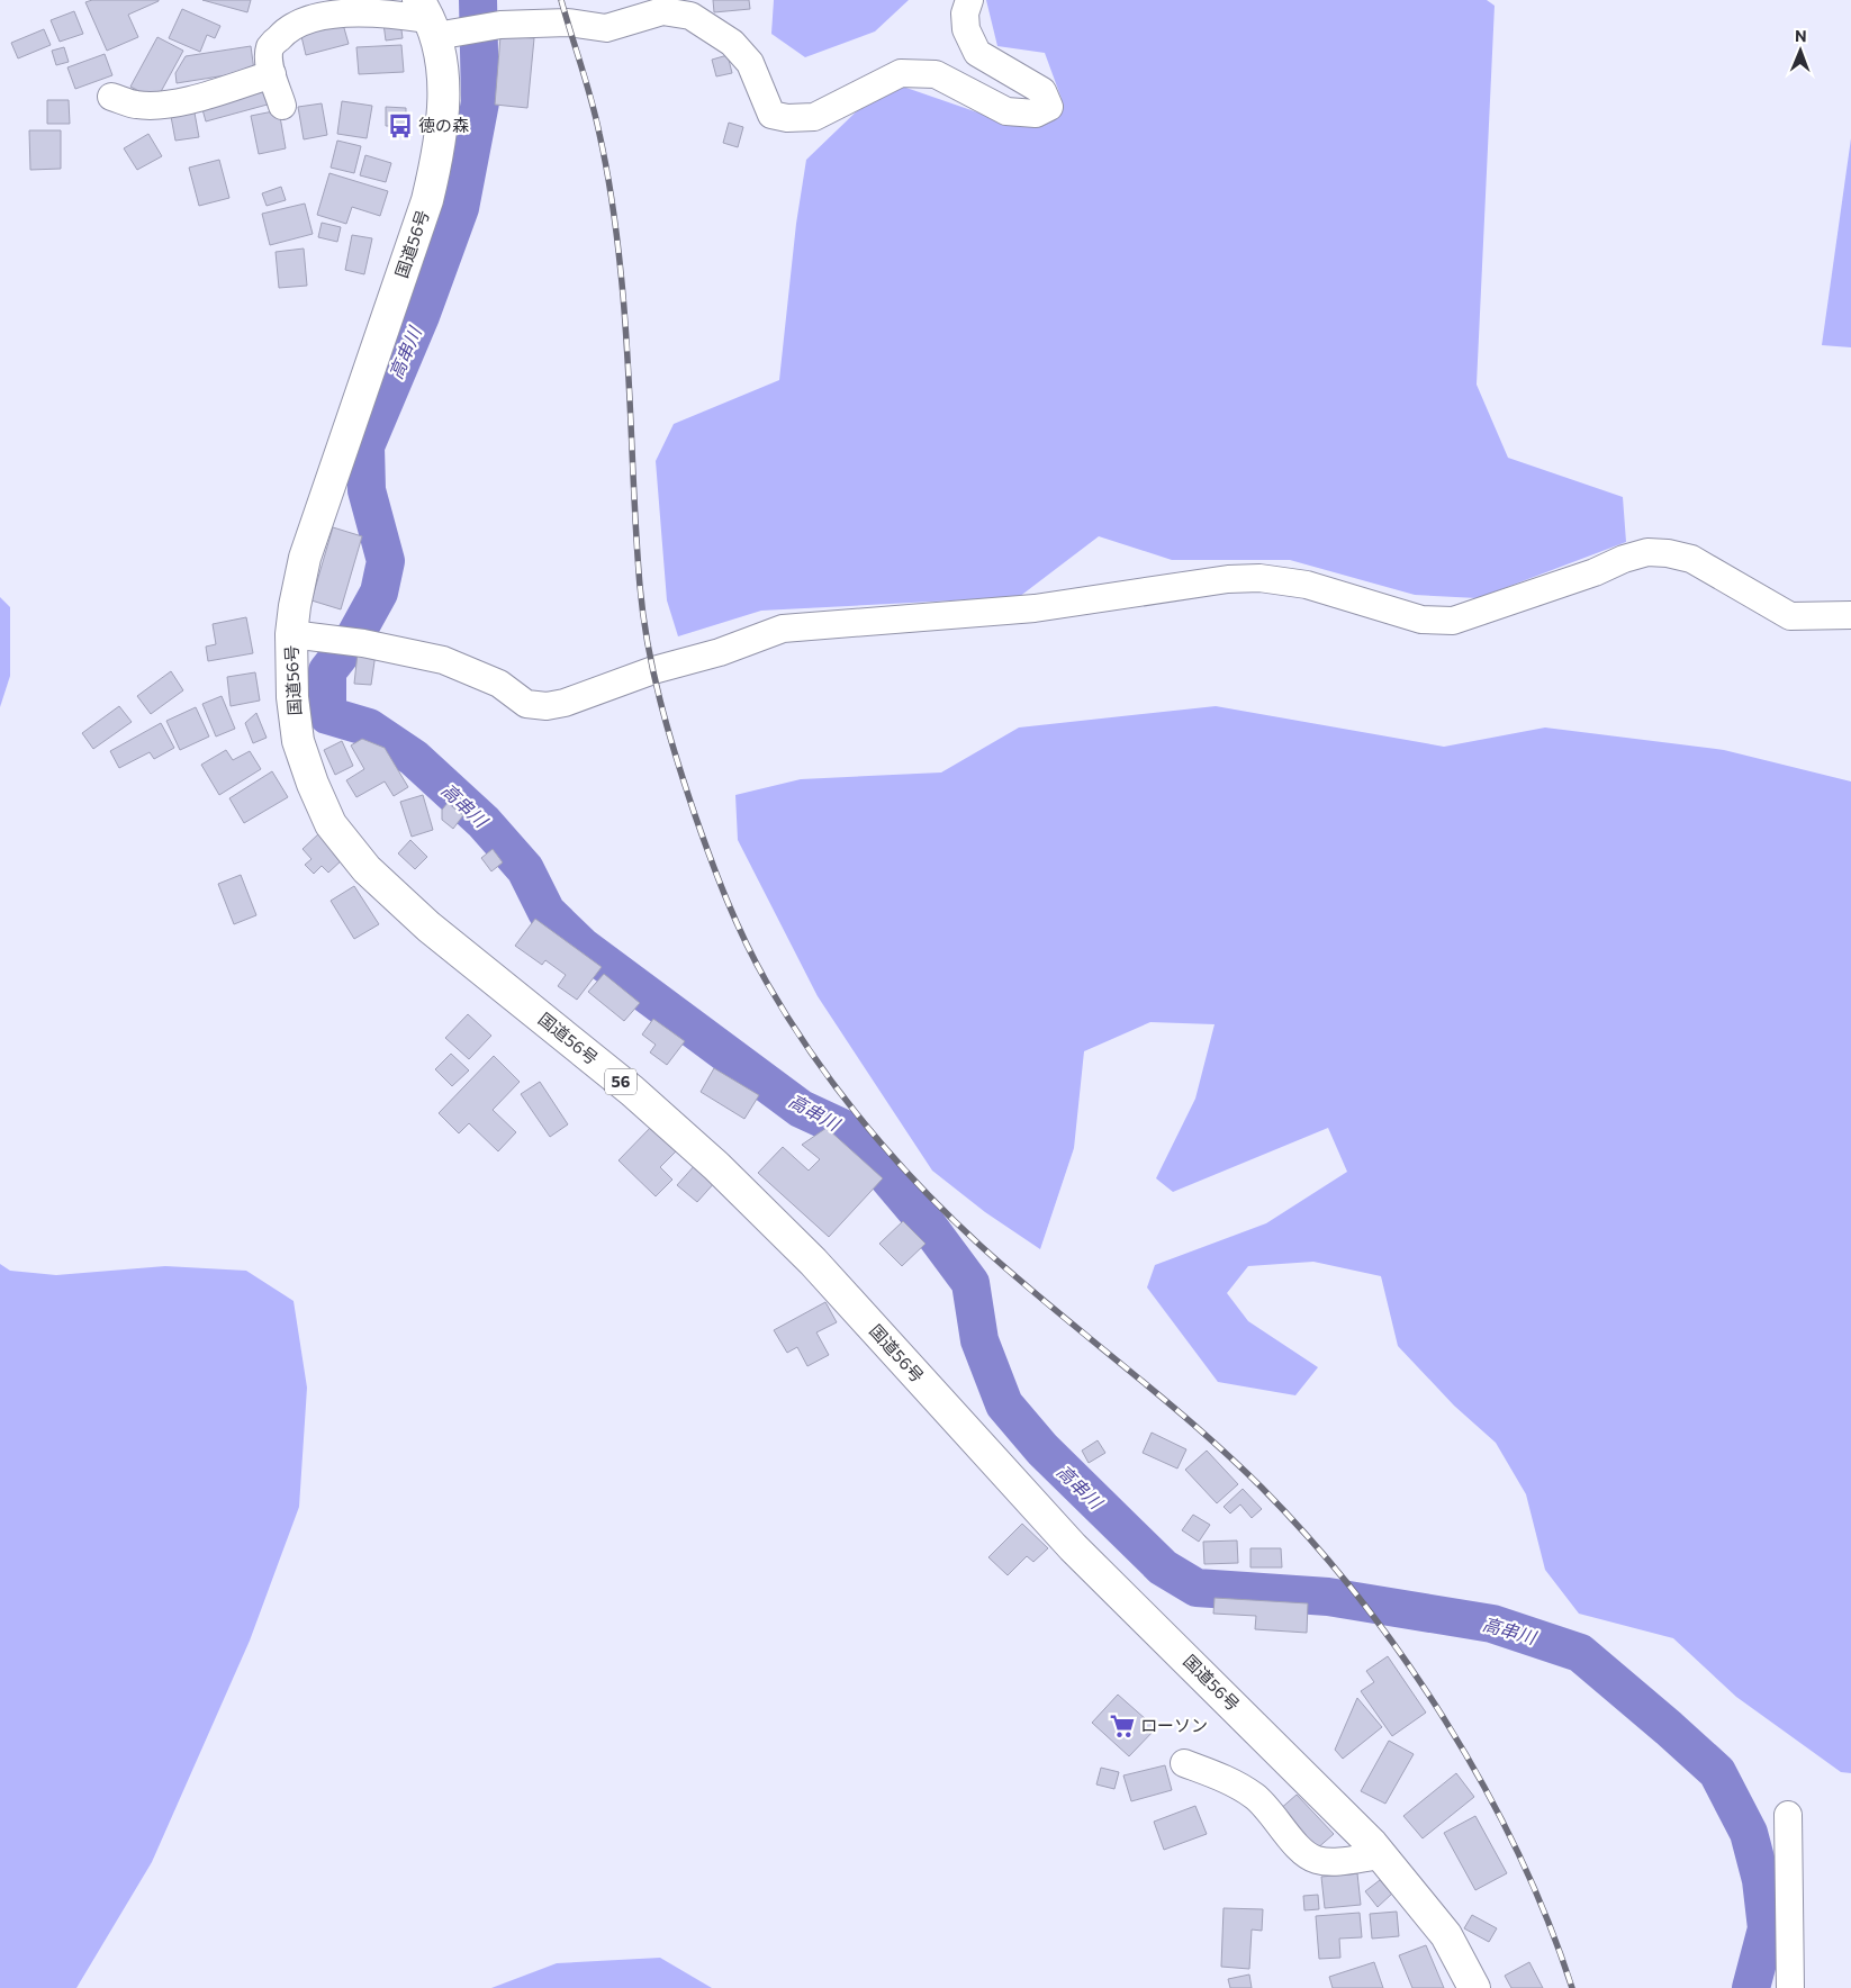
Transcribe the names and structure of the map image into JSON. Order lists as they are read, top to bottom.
{
  "streets": {
    "highway": ["国道56号", "56"]
  },
  "water": ["高串川"],
  "places": {
    "bus stop": ["徳の森"],
    "supermarket": ["ローソン"]
  },
  "north": "top"
}
